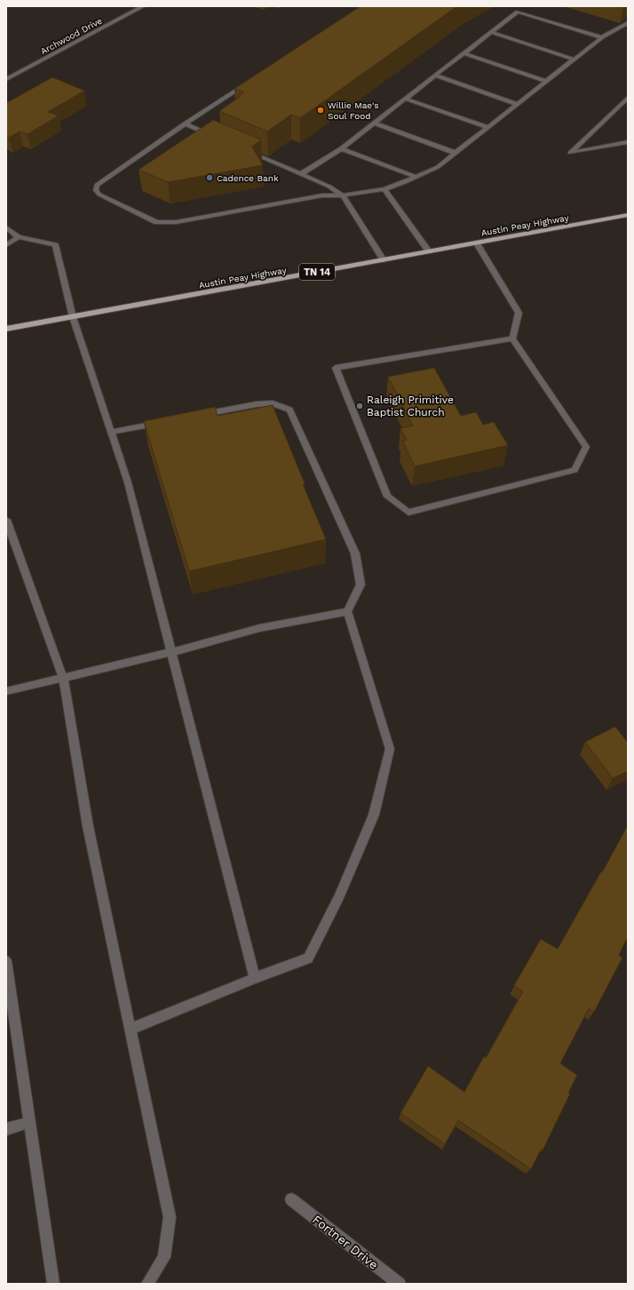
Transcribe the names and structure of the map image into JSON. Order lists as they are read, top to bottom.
{
  "streets": {
    "main road": ["Austin Peay Highway", "TN 14"],
    "street": ["Archwood Drive", "Fortner Drive"]
  },
  "places": ["Willie Mae's Soul Food", "Cadence Bank", "Raleigh Primitive Baptist Church"]
}
